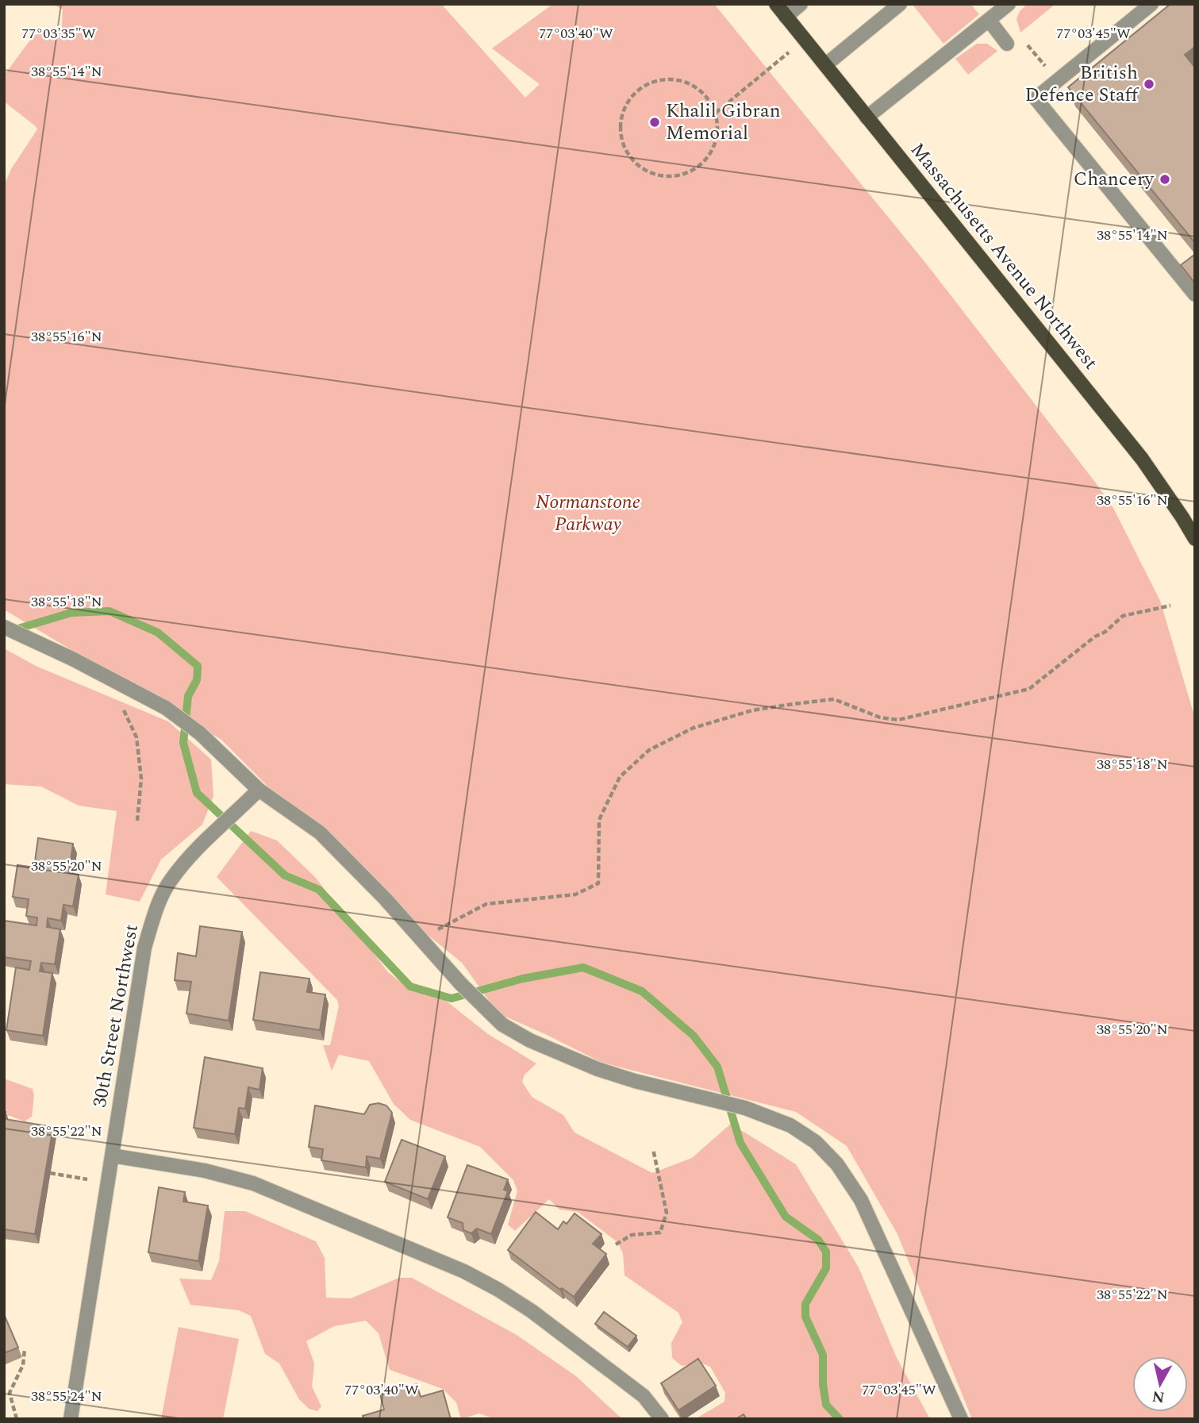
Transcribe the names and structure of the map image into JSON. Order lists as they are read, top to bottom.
{
  "streets": {
    "main road": ["Massachusetts Avenue Northwest"],
    "street": ["30th Street Northwest"]
  },
  "parks": ["Normanstone Parkway"],
  "places": ["British Defence Staff", "Khalil Gibran Memorial", "Chancery"],
  "north": "bottom",
  "coordinates": [
    "77°03'35\"W",
    "77°03'40\"W",
    "77°03'45\"W",
    "38°55'14\"N",
    "38°55'16\"N",
    "38°55'18\"N",
    "38°55'20\"N",
    "38°55'22\"N",
    "38°55'24\"N"
  ]
}
